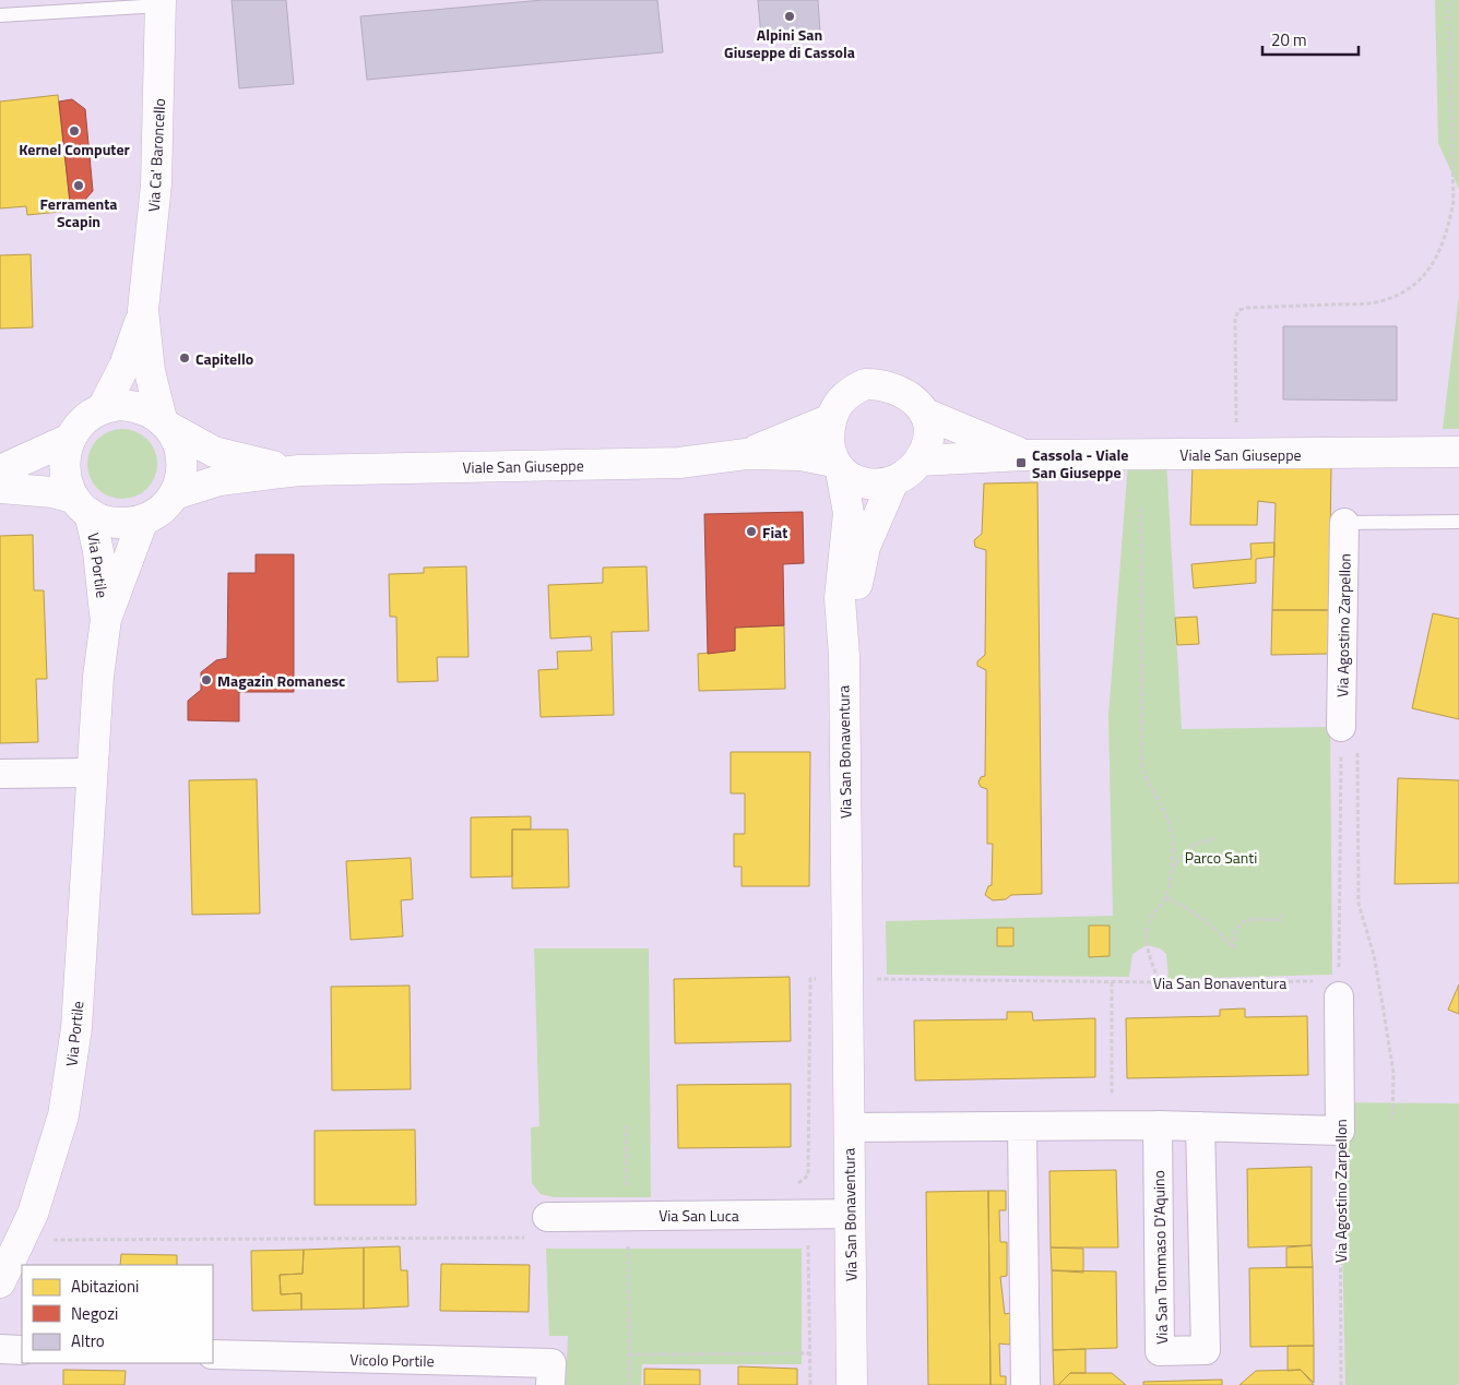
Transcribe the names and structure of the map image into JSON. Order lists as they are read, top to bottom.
{
  "streets": {
    "main road": [
      "Via Ca' Baroncello",
      "Viale San Giuseppe",
      "Via Portile",
      "Via San Bonaventura"
    ],
    "street": [
      "Via Agostino Zarpellon",
      "Via San Luca",
      "Via San Tommaso D'Aquino",
      "Vicolo Portile"
    ]
  },
  "crossings": [
    ["Via Ca' Baroncello", "Viale San Giuseppe"],
    ["Via Ca' Baroncello", "Via Portile"],
    ["Viale San Giuseppe", "Via Portile"],
    ["Viale San Giuseppe", "Via San Bonaventura"],
    ["Via Agostino Zarpellon", "Via San Bonaventura"],
    ["Via San Bonaventura", "Via San Luca"]
  ],
  "parks": ["Parco Santi"],
  "places": {
    "other": [
      "Alpini San Giuseppe di Cassola",
      "Kernel Computer",
      "Ferramenta Scapin",
      "Capitello",
      "Fiat",
      "Magazin Romanesc"
    ],
    "transit": ["Cassola - Viale San Giuseppe"]
  },
  "legend": ["Abitazioni", "Negozi", "Altro"],
  "scale_bar": "20 m"
}
